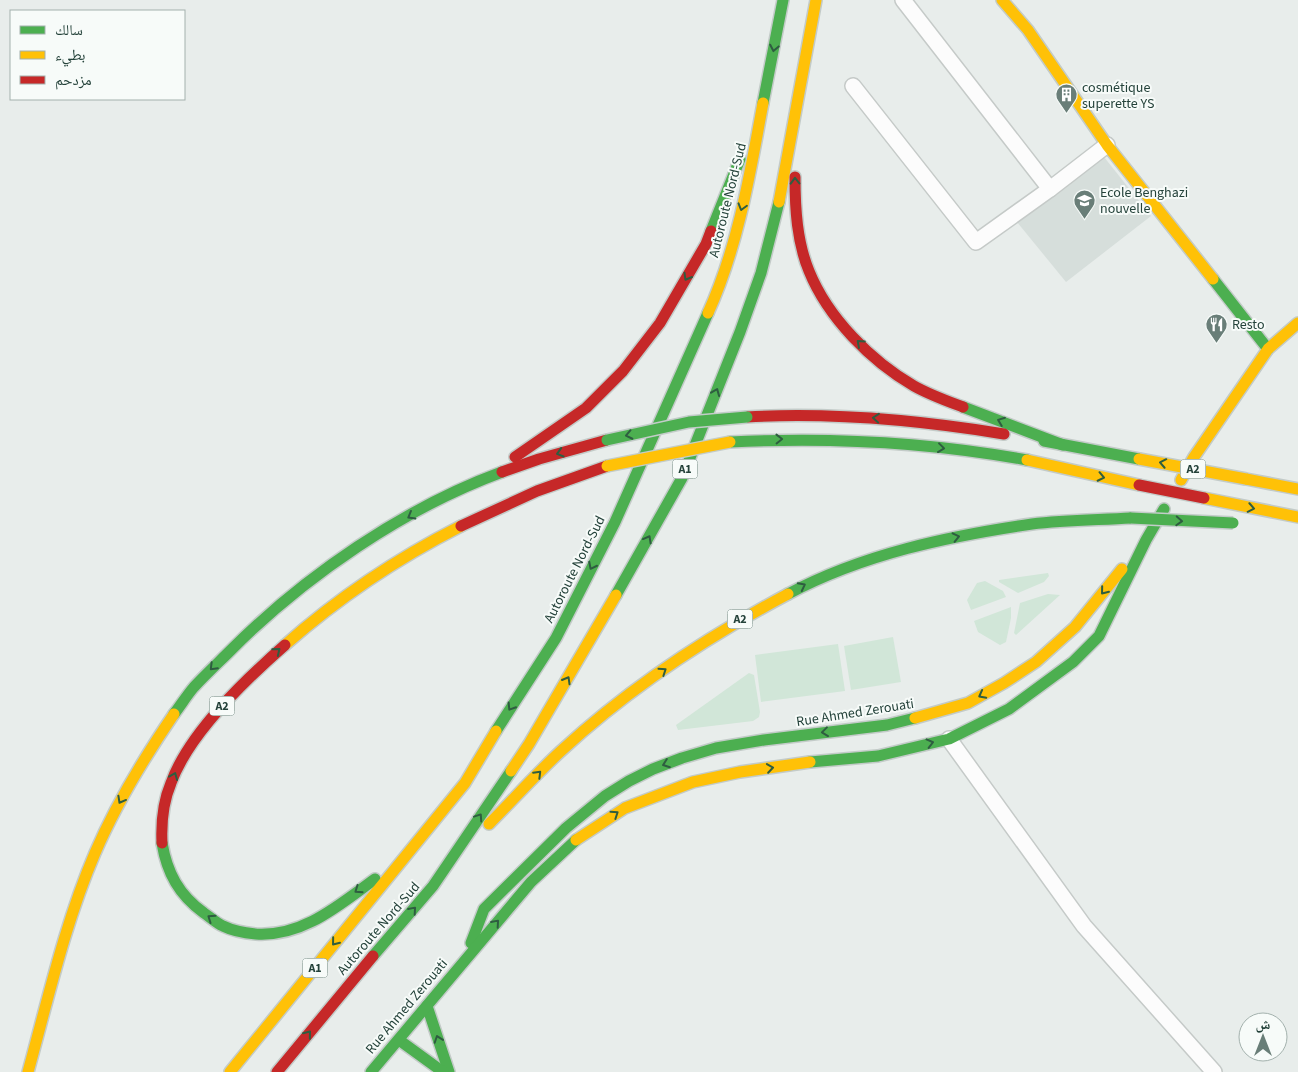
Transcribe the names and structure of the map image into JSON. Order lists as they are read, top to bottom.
{
  "streets": {
    "main road": [
      "Autoroute Nord-Sud",
      "A1",
      "A2",
      "Rue Ahmed Zerouati"
    ]
  },
  "crossings": [
    ["Autoroute Nord-Sud", "A2"]
  ],
  "places": {
    "building": ["cosmétique superette YS"],
    "school or university": ["Ecole Benghazi nouvelle"],
    "restaurant": ["Resto"]
  },
  "legend": ["سالك", "بطيء", "مزدحم"],
  "north": "top"
}
